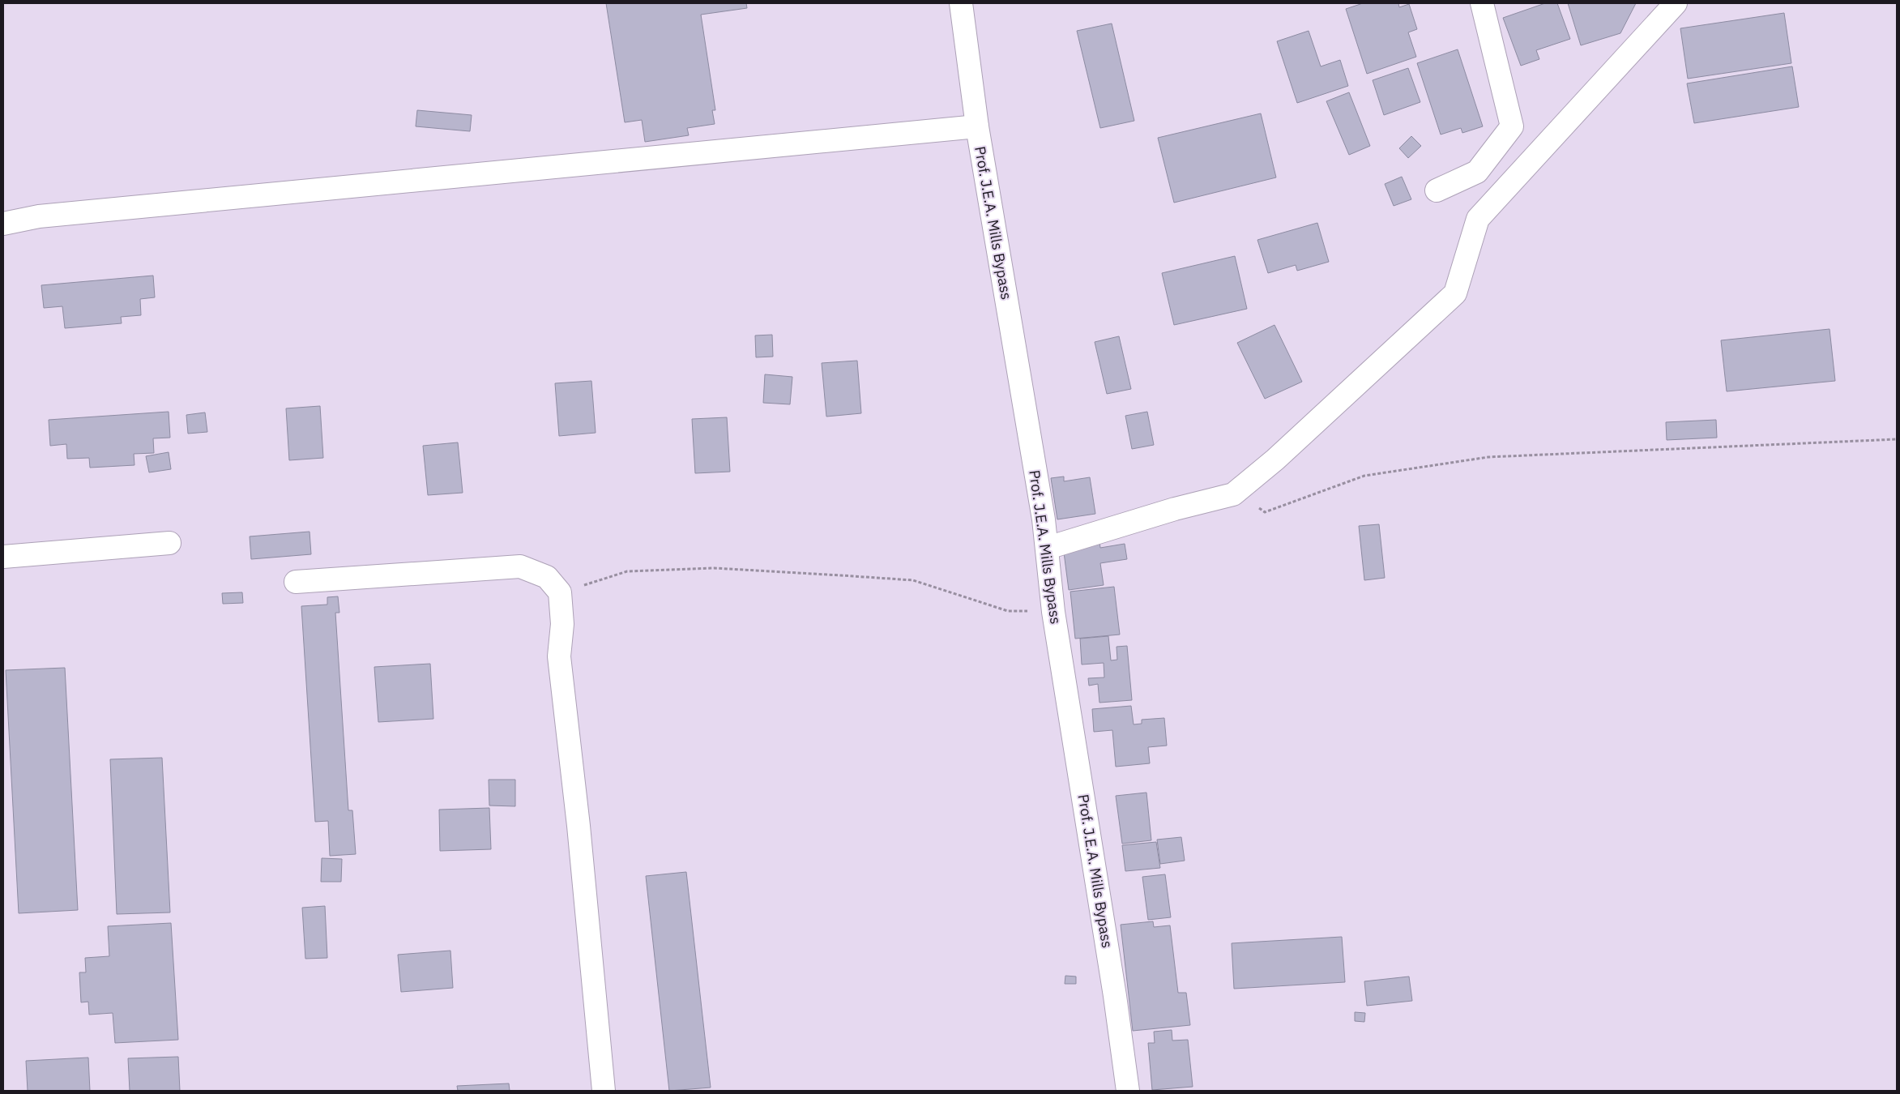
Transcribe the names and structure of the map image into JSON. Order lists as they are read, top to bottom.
{
  "streets": {
    "street": ["Prof. J.E.A. Mills Bypass"]
  }
}
